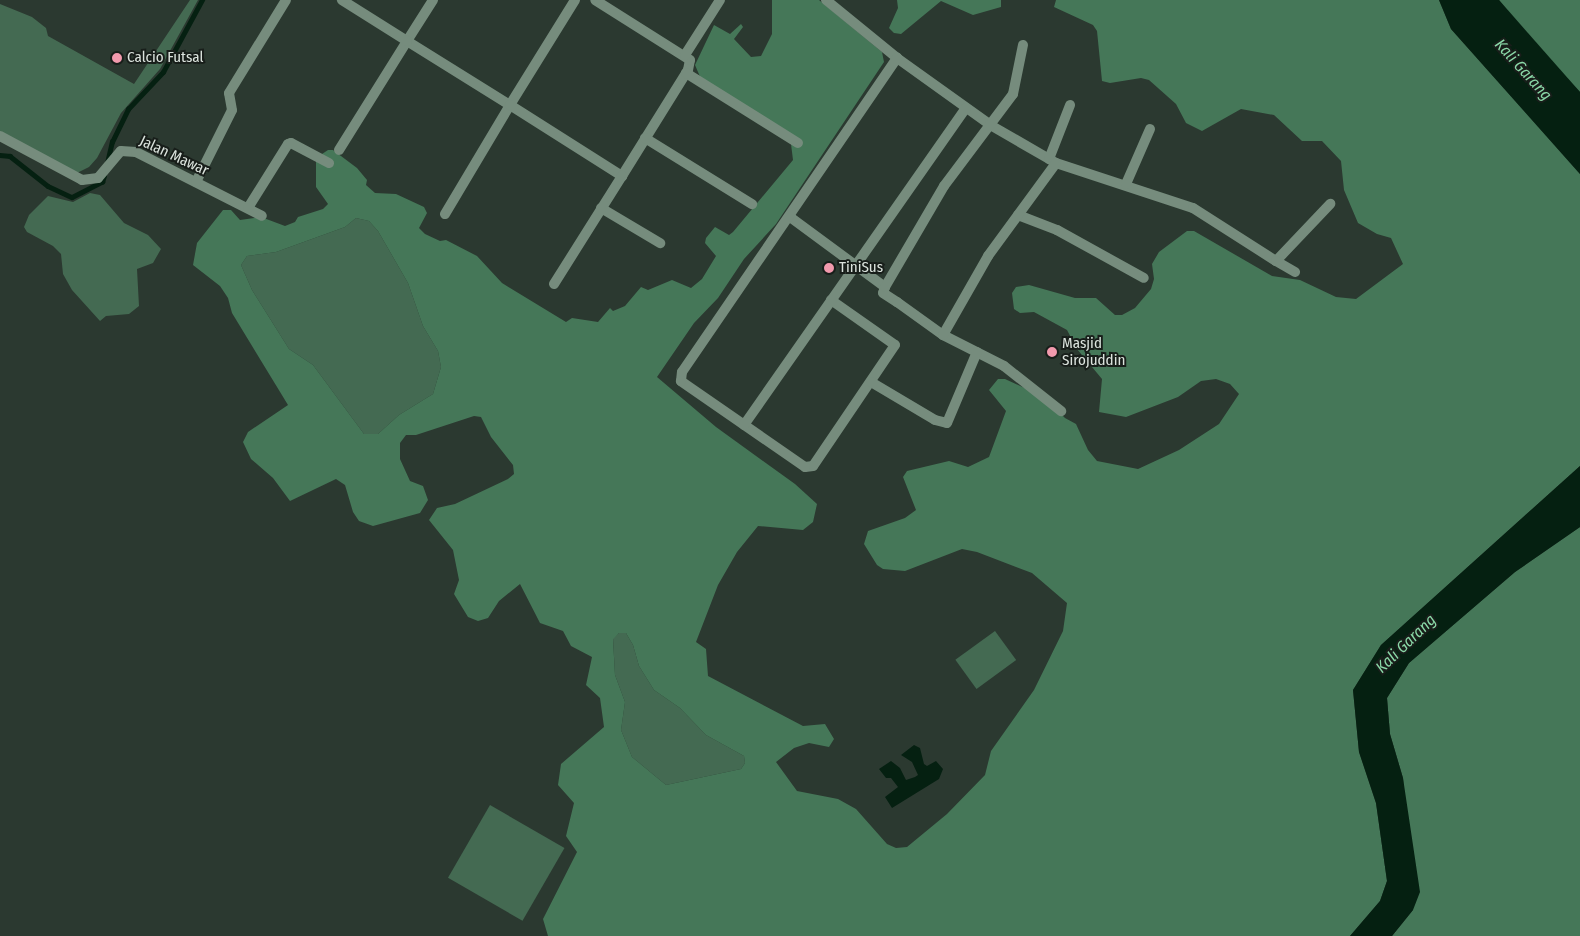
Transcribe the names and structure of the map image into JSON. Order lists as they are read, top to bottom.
{
  "streets": {
    "street": ["Jalan Mawar"]
  },
  "water": ["Kali Garang"],
  "places": ["Calcio Futsal", "TiniSus", "Masjid Sirojuddin"]
}
